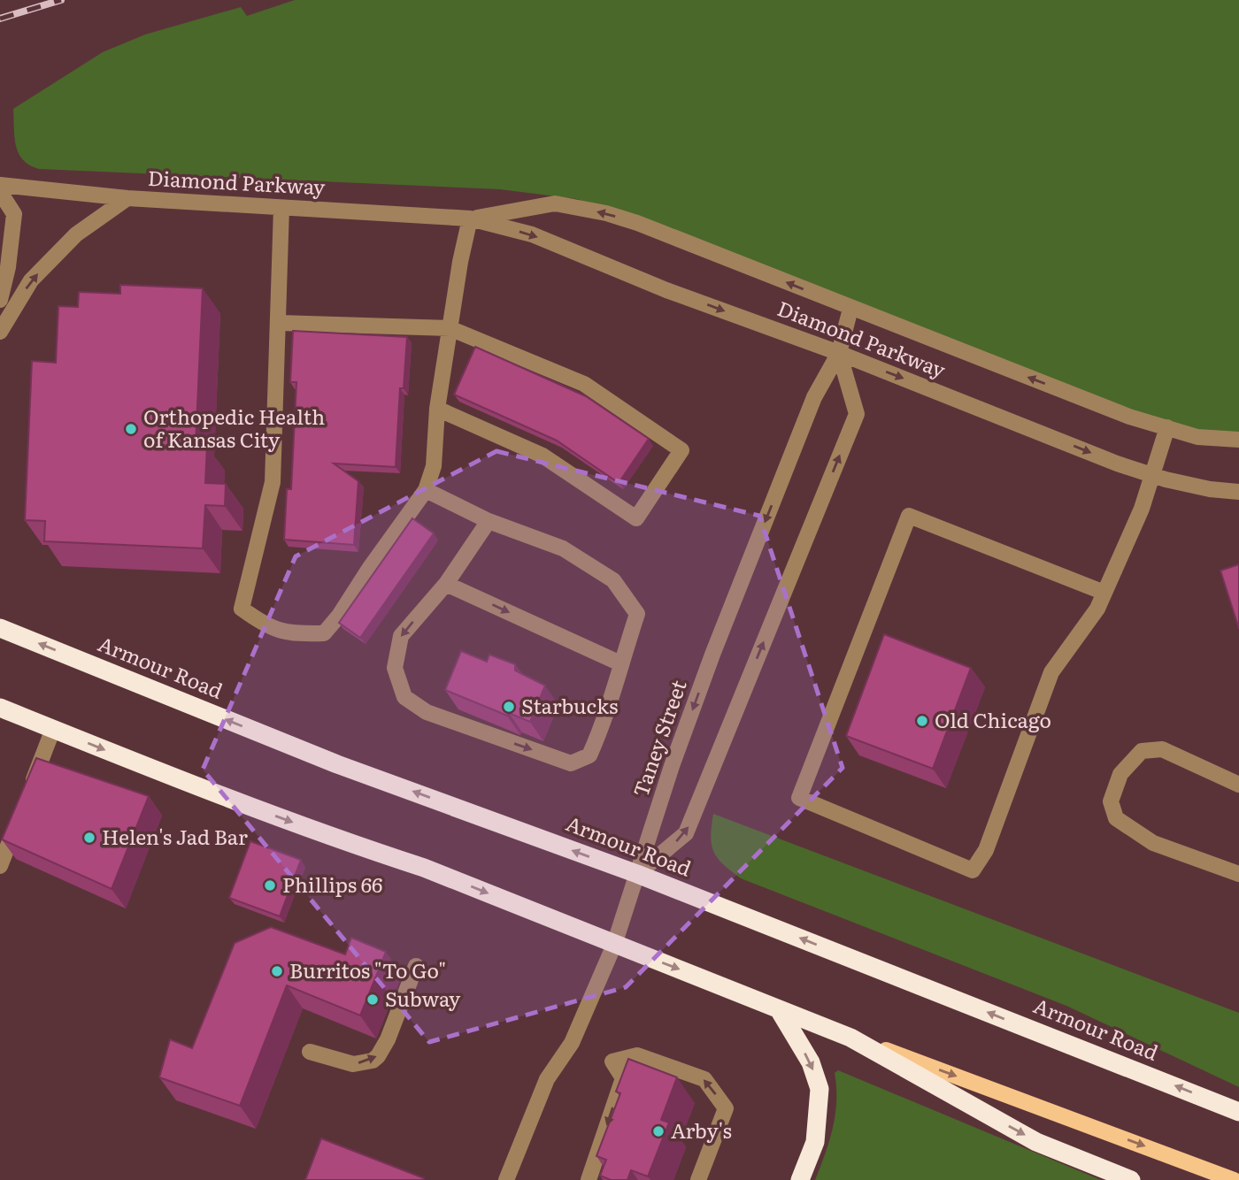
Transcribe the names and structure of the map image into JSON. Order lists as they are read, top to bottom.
{
  "streets": {
    "highway": ["Armour Road"],
    "street": ["Diamond Parkway", "Taney Street"]
  },
  "crossings": [
    ["Diamond Parkway", "Taney Street"],
    ["Armour Road", "Taney Street"]
  ],
  "places": [
    "Orthopedic Health of Kansas City",
    "Starbucks",
    "Old Chicago",
    "Helen's Jad Bar",
    "Phillips 66",
    "Burritos \"To Go\"",
    "Subway",
    "Arby's"
  ]
}
